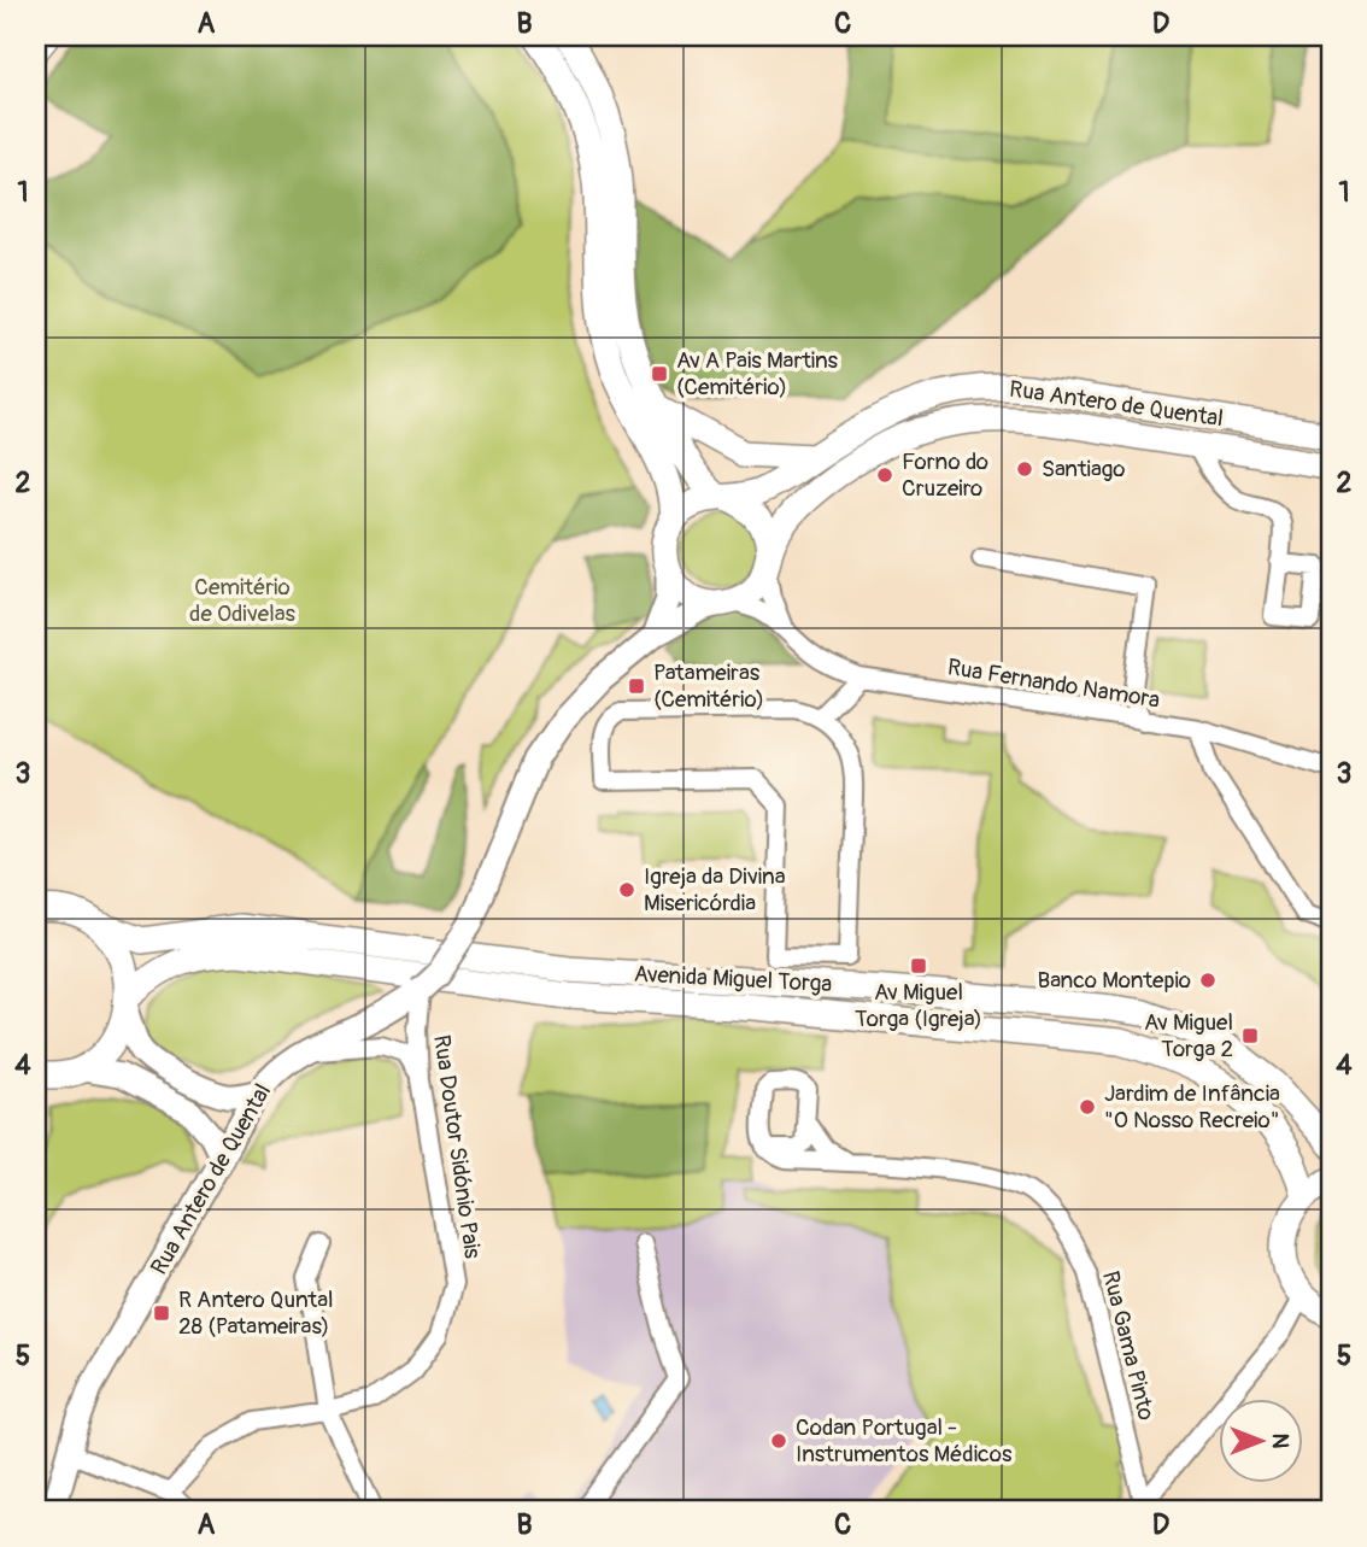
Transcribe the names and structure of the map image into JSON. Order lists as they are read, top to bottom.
{
  "streets": {
    "main road": ["Rua Antero de Quental", "Avenida Miguel Torga"],
    "street": ["Rua Fernando Namora", "Rua Doutor Sidónio Pais", "Rua Gama Pinto"]
  },
  "crossings": [
    ["Rua Antero de Quental", "Rua Doutor Sidónio Pais"]
  ],
  "parks": ["Cemitério de Odivelas"],
  "places": {
    "transit": [
      "Av A Pais Martins (Cemitério)",
      "Patameiras (Cemitério)",
      "Av Miguel Torga (Igreja)",
      "Av Miguel Torga 2",
      "R Antero Quntal 28 (Patameiras)"
    ],
    "other": [
      "Santiago",
      "Forno do Cruzeiro",
      "Igreja da Divina Misericórdia",
      "Banco Montepio",
      "Jardim de Infância \"O Nosso Recreio\"",
      "Codan Portugal - Instrumentos Médicos"
    ]
  },
  "north": "right",
  "grid": {
    "columns": [
      "A",
      "B",
      "C",
      "D"
    ],
    "rows": [
      "1",
      "2",
      "3",
      "4",
      "5"
    ]
  }
}
